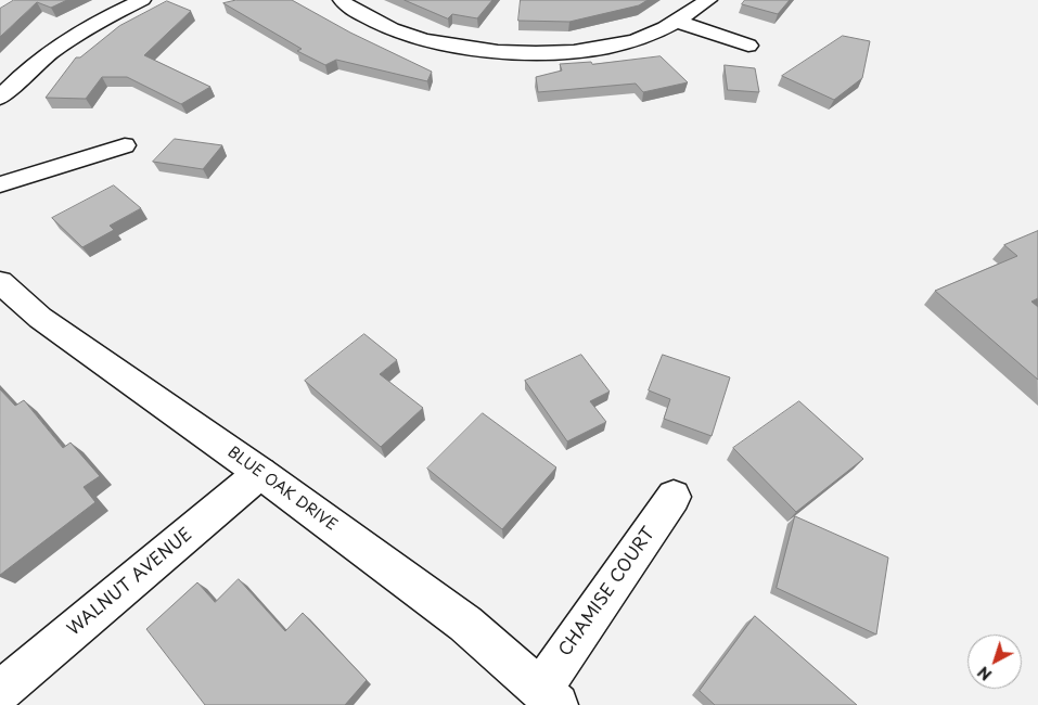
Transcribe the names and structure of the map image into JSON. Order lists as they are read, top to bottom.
{
  "streets": {
    "street": ["BLUE OAK DRIVE", "WALNUT AVENUE", "CHAMISE COURT"]
  },
  "crossings": [
    ["BLUE OAK DRIVE", "WALNUT AVENUE"],
    ["BLUE OAK DRIVE", "CHAMISE COURT"]
  ],
  "north": "bottom left"
}
